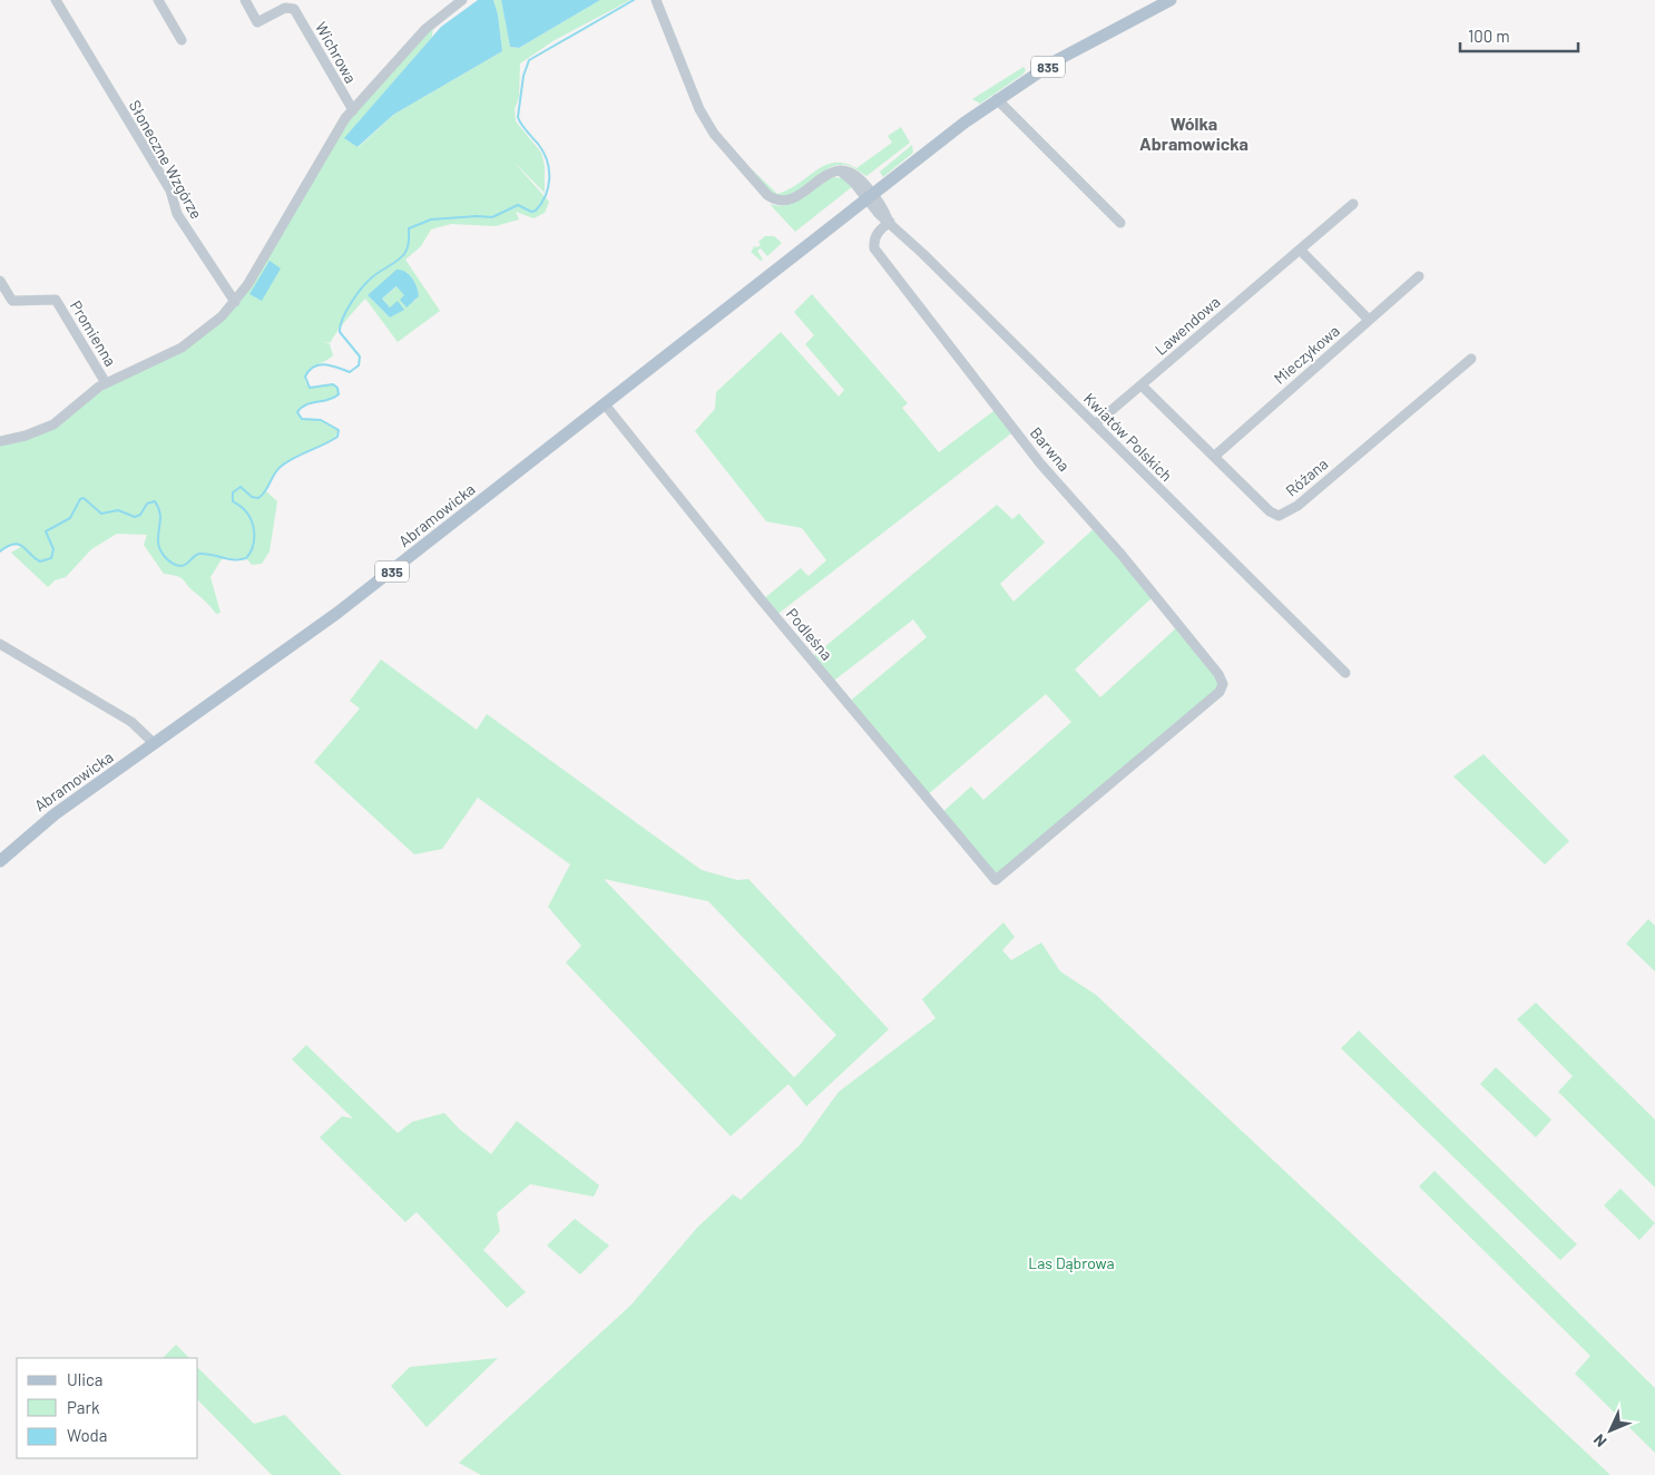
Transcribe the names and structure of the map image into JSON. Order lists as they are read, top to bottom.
{
  "streets": {
    "main road": ["835", "Abramowicka"],
    "street": [
      "Wichrowa",
      "Słoneczne Wzgórze",
      "Lawendowa",
      "Promienna",
      "Mieczykowa",
      "Kwiatów Polskich",
      "Barwna",
      "Różana",
      "Podleśna"
    ]
  },
  "crossings": [
    ["835", "Kwiatów Polskich"],
    ["835", "Abramowicka"],
    ["Lawendowa", "Kwiatów Polskich"],
    ["Lawendowa", "Różana"],
    ["Mieczykowa", "Różana"],
    ["Kwiatów Polskich", "Barwna"],
    ["Kwiatów Polskich", "Abramowicka"],
    ["Barwna", "Podleśna"],
    ["Abramowicka", "Podleśna"]
  ],
  "districts": ["Wólka Abramowicka"],
  "parks": ["Las Dąbrowa"],
  "legend": ["Ulica", "Park", "Woda"],
  "scale_bar": "100 m",
  "north": "bottom left"
}
